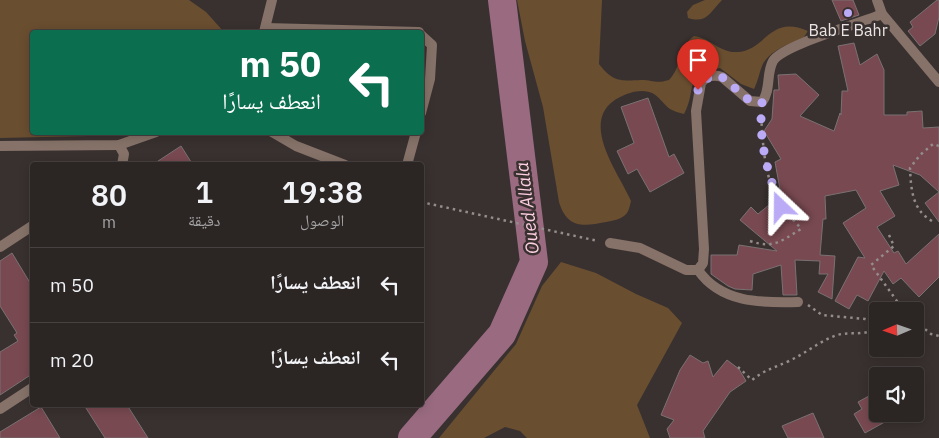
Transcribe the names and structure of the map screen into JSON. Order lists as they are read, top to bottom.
{
  "water": ["Oued Allala"],
  "places": ["Bab E Bahr"],
  "north": "left",
  "page": {
    "turn": ["50 m", "انعطف يسارًا"],
    "eta": [
      "19:38",
      "الوصول",
      "1",
      "دقيقة",
      "80",
      "m"
    ],
    "list": [
      {
        "name": "انعطف يسارًا",
        "value": "50 m"
      },
      {
        "name": "انعطف يسارًا",
        "value": "20 m"
      }
    ]
  }
}
